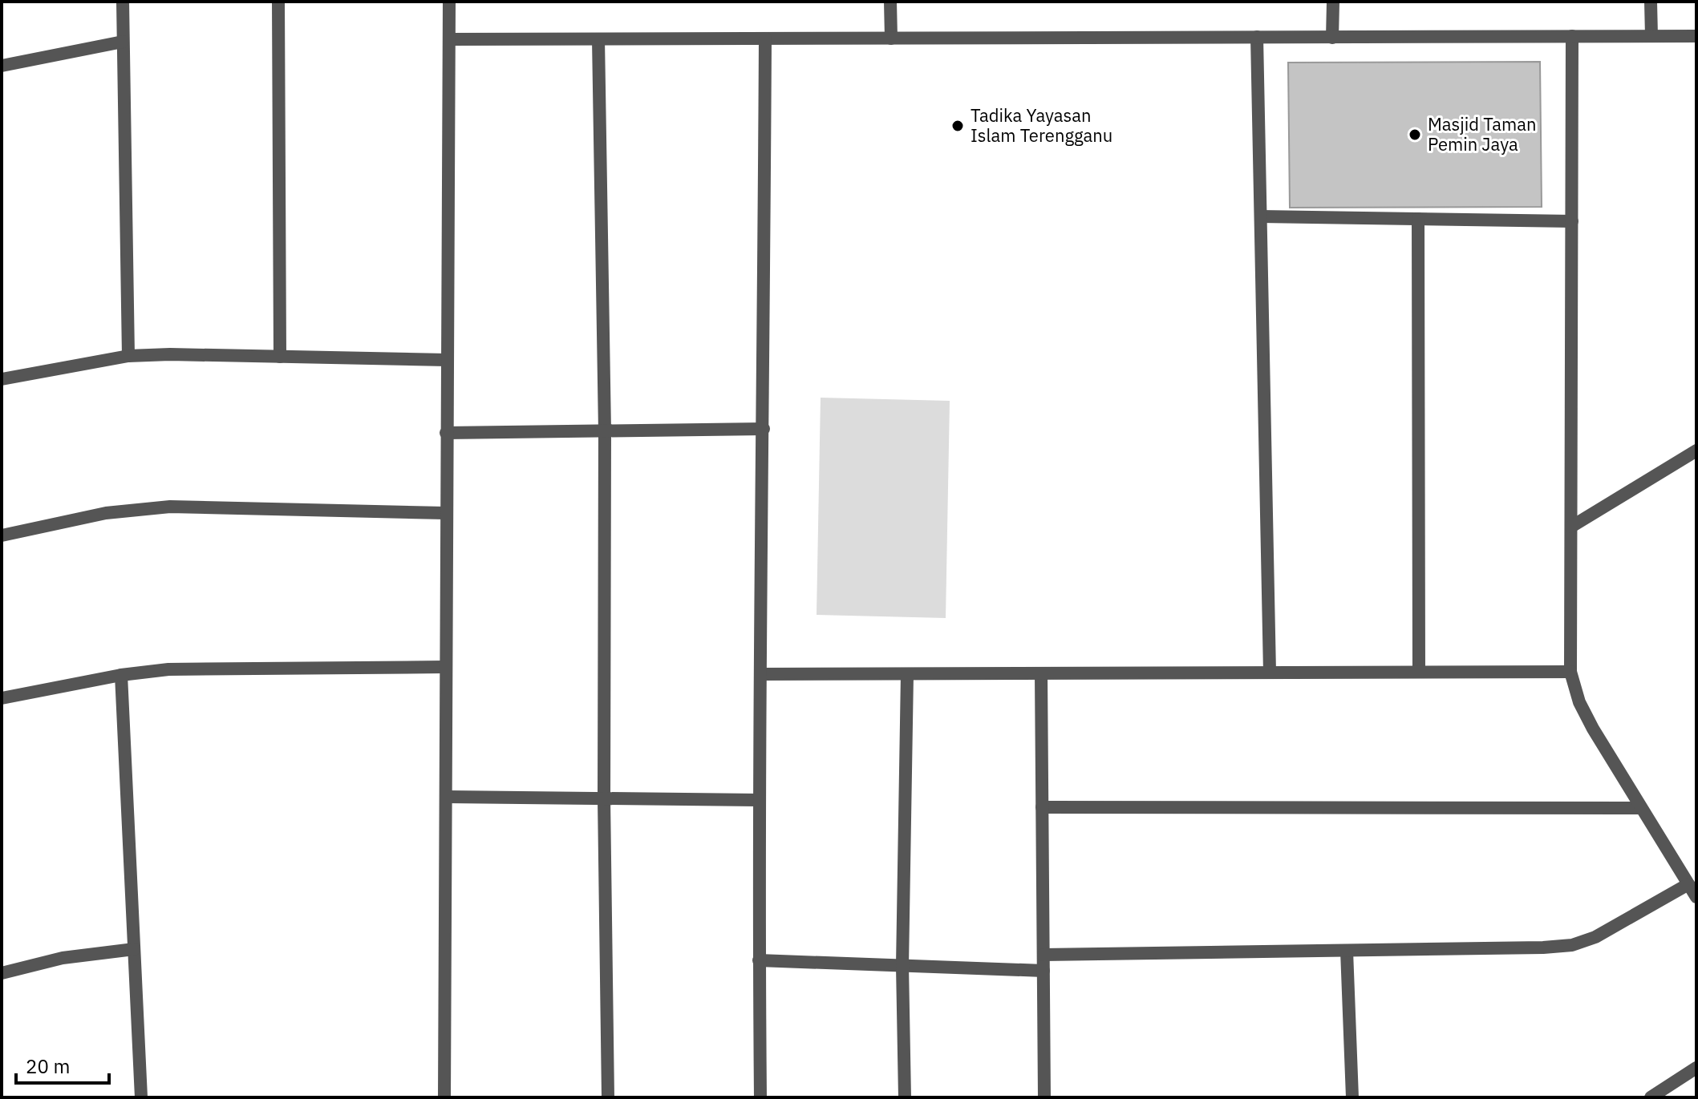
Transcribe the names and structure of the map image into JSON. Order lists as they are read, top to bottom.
{
  "places": ["Tadika Yayasan Islam Terengganu", "Masjid Taman Pemin Jaya"],
  "scale_bar": "20 m"
}
